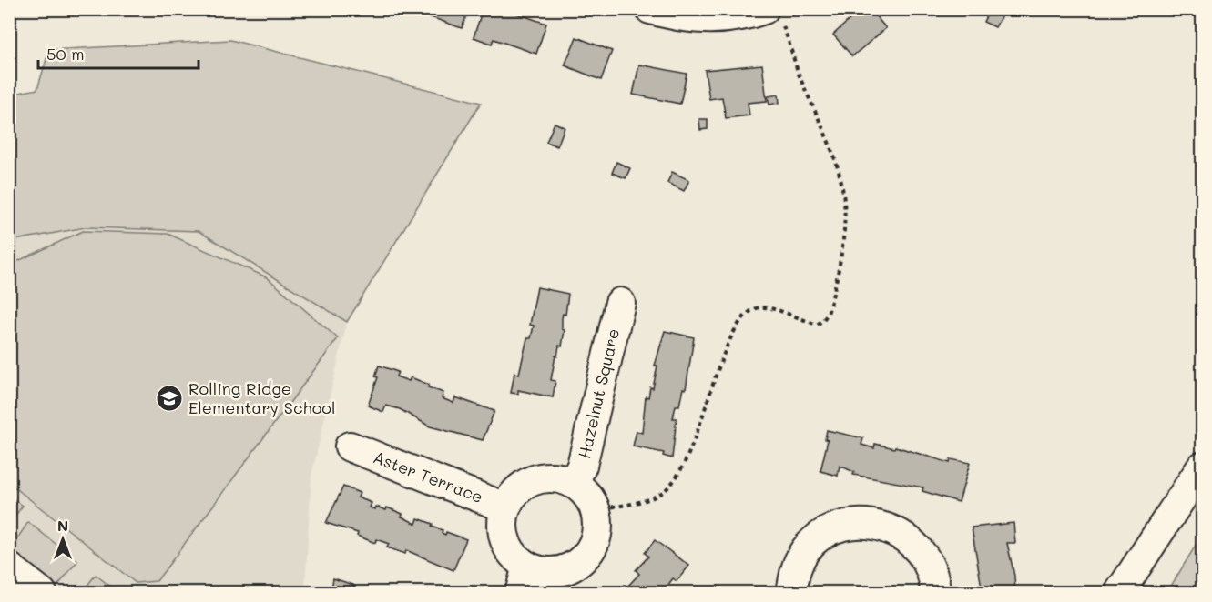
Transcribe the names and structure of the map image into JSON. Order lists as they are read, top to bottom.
{
  "streets": {
    "street": ["Hazelnut Square", "Aster Terrace"]
  },
  "crossings": [
    ["Hazelnut Square", "Aster Terrace"]
  ],
  "places": {
    "school or university": ["Rolling Ridge Elementary School"]
  },
  "scale_bar": "50 m",
  "north": "top"
}
